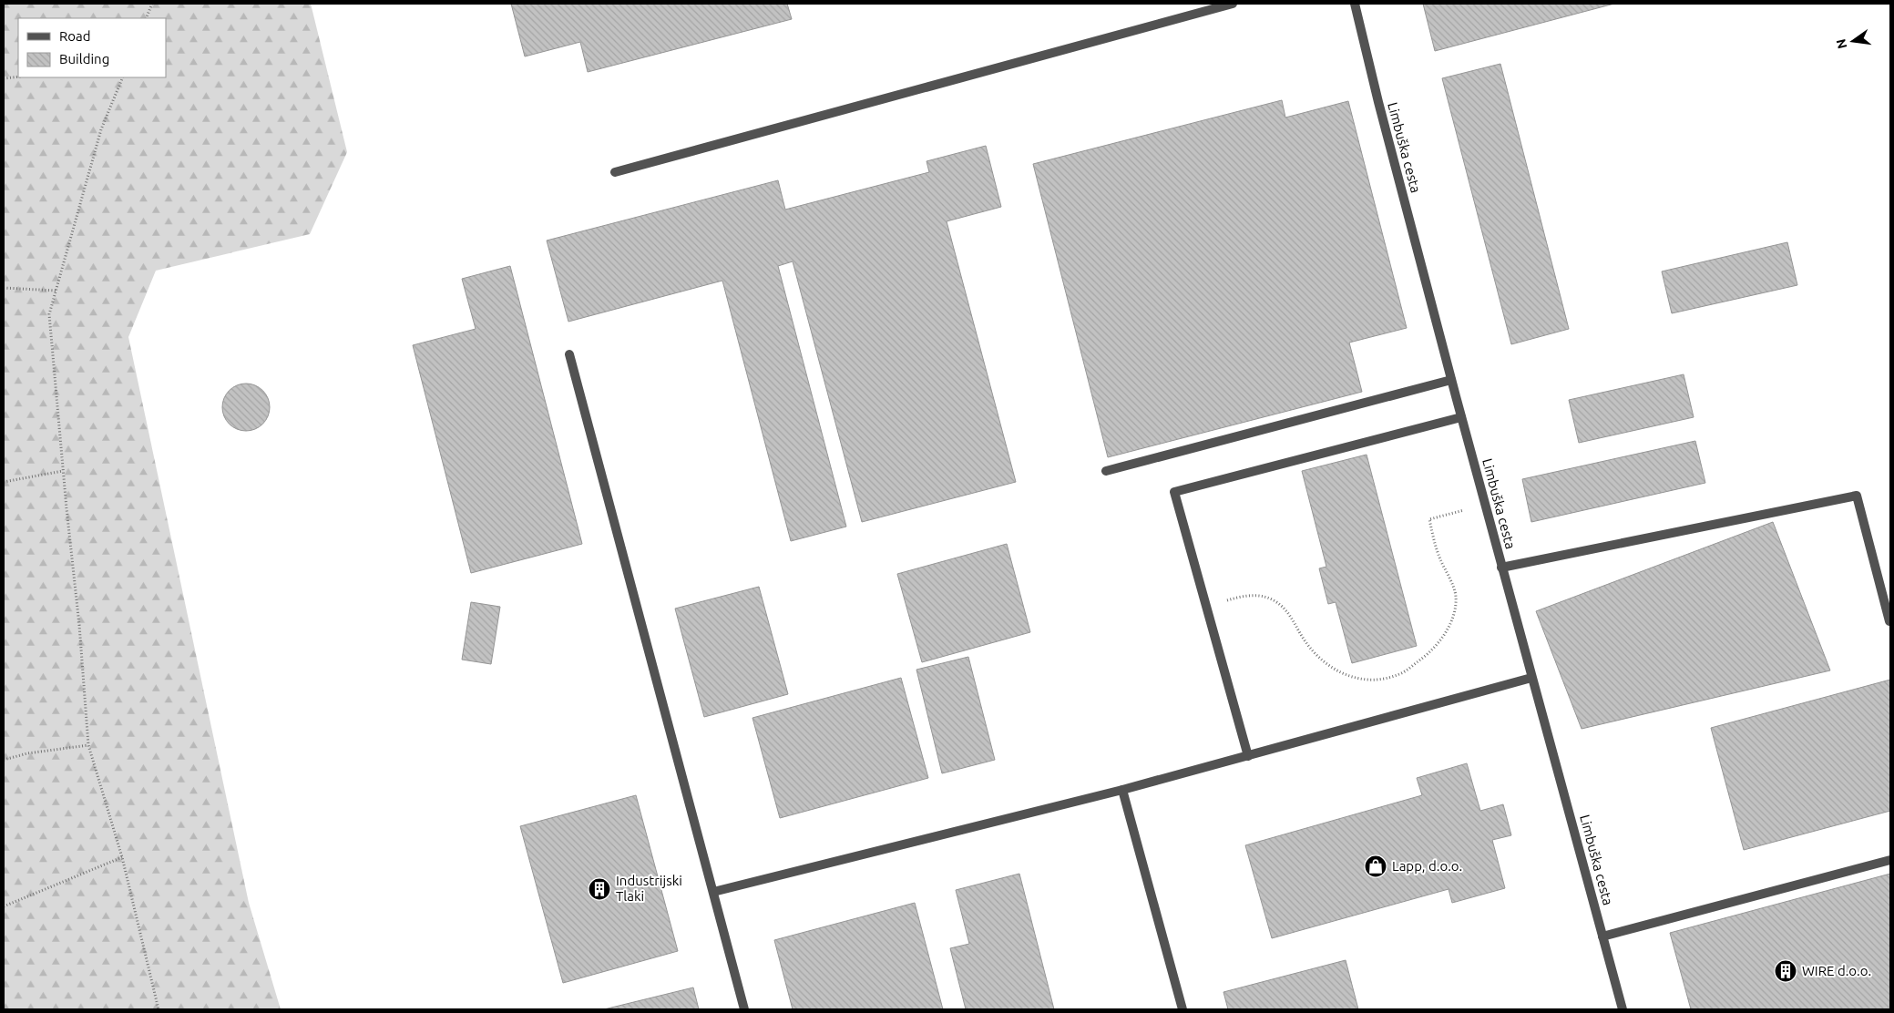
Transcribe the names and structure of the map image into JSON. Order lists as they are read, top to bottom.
{
  "streets": {
    "street": ["Limbuška cesta"]
  },
  "places": {
    "shop": ["Lapp, d.o.o."],
    "building": ["Industrijski Tlaki", "WIRE d.o.o."]
  },
  "legend": ["Road", "Building"],
  "north": "left"
}
